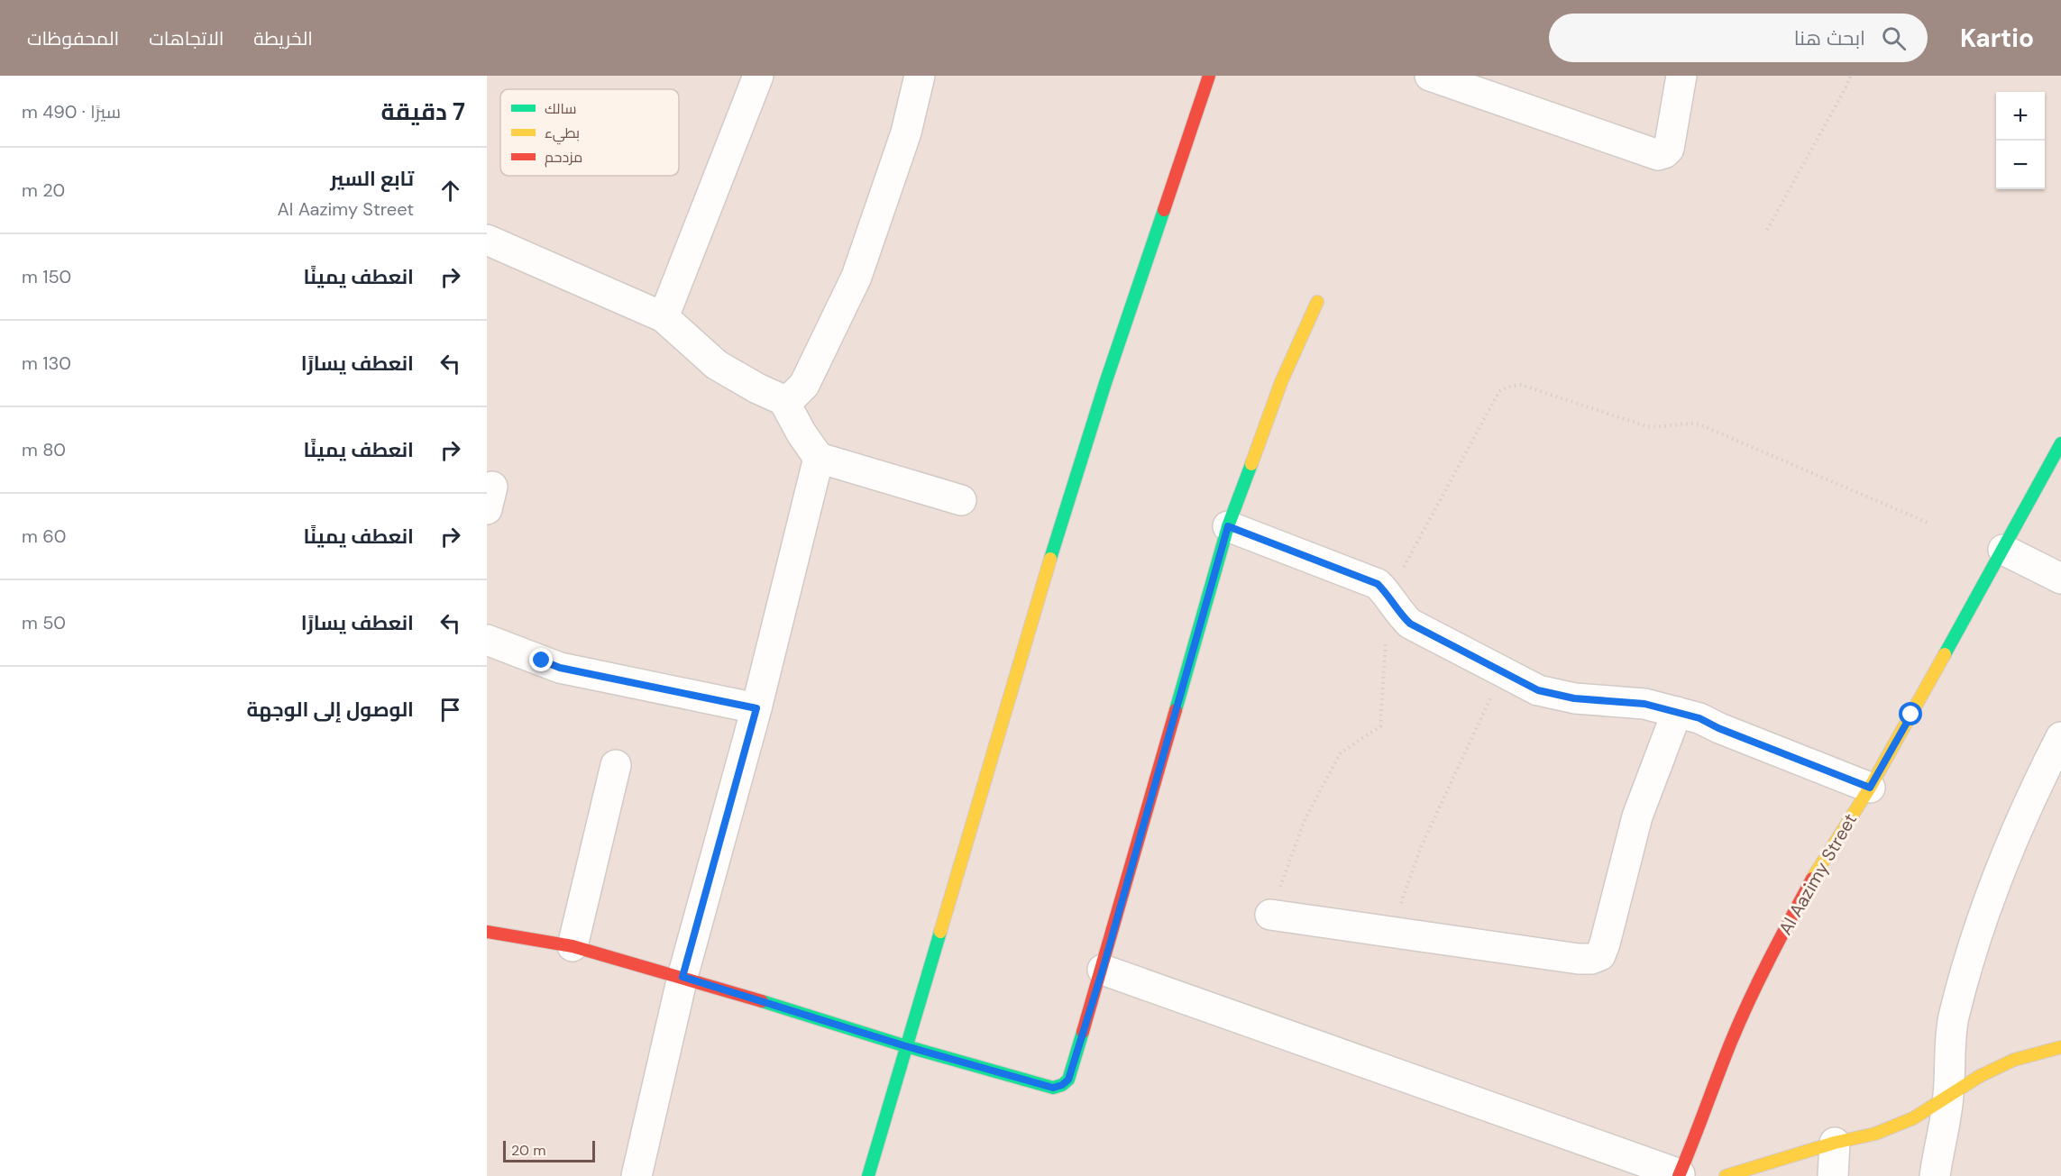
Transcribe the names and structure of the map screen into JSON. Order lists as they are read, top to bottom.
{
  "streets": {
    "street": ["Al Aazimy Street"]
  },
  "legend": ["سالك", "بطيء", "مزدحم"],
  "scale_bar": "20 m",
  "page": {
    "header": "Kartio",
    "search": "ابحث هنا",
    "nav": ["الخريطة", "الاتجاهات", "المحفوظات"],
    "heading": ["7 دقيقة", "سيرًا · 490 m"],
    "map_buttons": ["+", "−"],
    "list": [
      ["تابع السير", "Al Aazimy Street", "20 m"],
      ["انعطف يمينًا", "150 m"],
      ["انعطف يسارًا", "130 m"],
      ["انعطف يمينًا", "80 m"],
      ["انعطف يمينًا", "60 m"],
      ["انعطف يسارًا", "50 m"],
      "الوصول إلى الوجهة"
    ],
    "scale": "20 m"
  }
}
